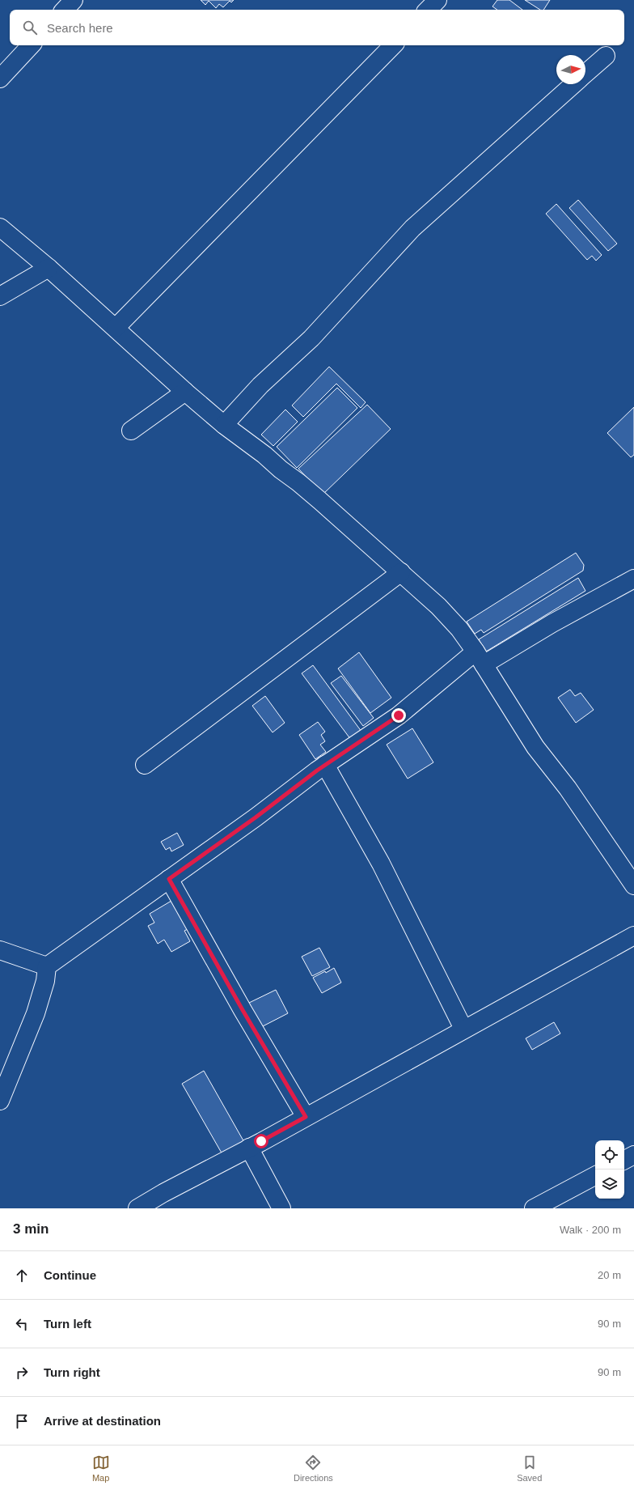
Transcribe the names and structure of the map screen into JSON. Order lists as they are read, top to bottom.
{
  "north": "right",
  "page": {
    "search": "Search here",
    "heading": ["3 min", "Walk · 200 m"],
    "list": [
      ["Continue", "20 m"],
      ["Turn left", "90 m"],
      ["Turn right", "90 m"],
      "Arrive at destination"
    ],
    "nav": ["Map", "Directions", "Saved"]
  }
}
